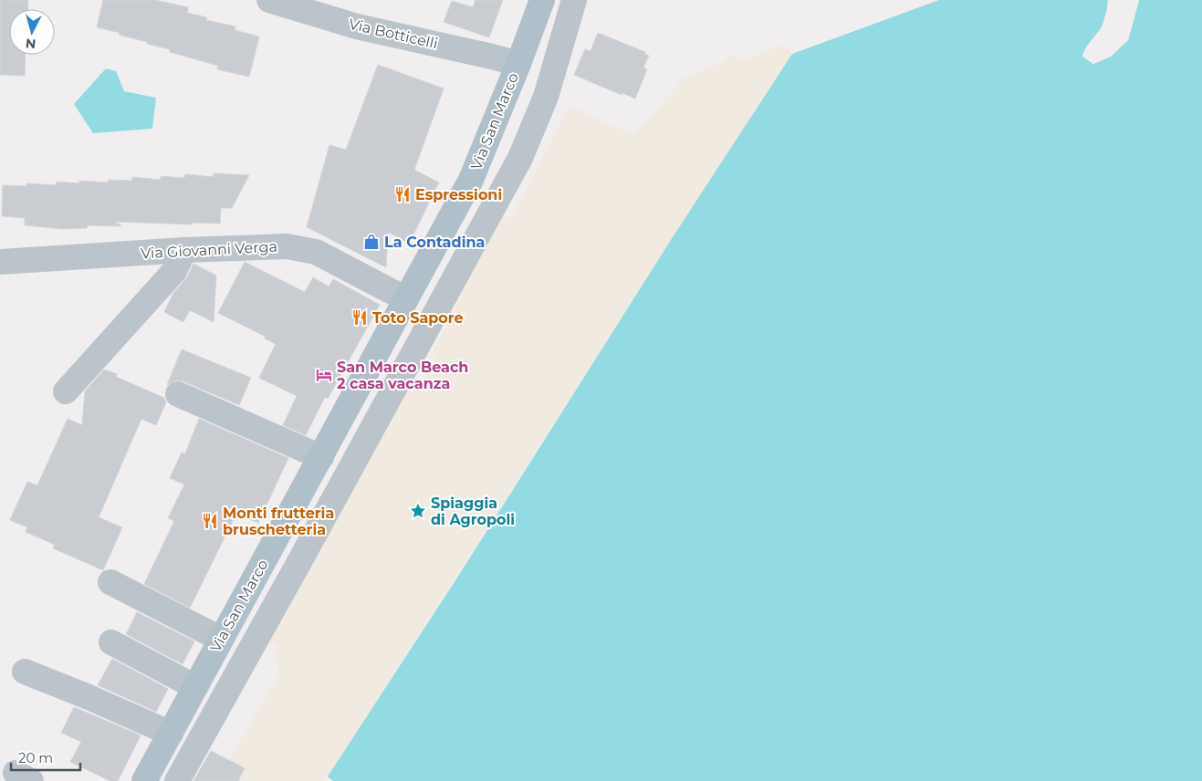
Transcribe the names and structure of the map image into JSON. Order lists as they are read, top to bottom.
{
  "streets": {
    "main road": ["Via San Marco"],
    "street": ["Via Botticelli", "Via Giovanni Verga"]
  },
  "crossings": [
    ["Via Botticelli", "Via San Marco"],
    ["Via San Marco", "Via Giovanni Verga"]
  ],
  "places": {
    "restaurant": ["Espressioni", "Toto Sapore", "Monti frutteria bruschetteria"],
    "shop": ["La Contadina"],
    "hotel": ["San Marco Beach 2 casa vacanza"],
    "place": ["Spiaggia di Agropoli"]
  },
  "scale_bar": "20 m",
  "north": "bottom"
}
